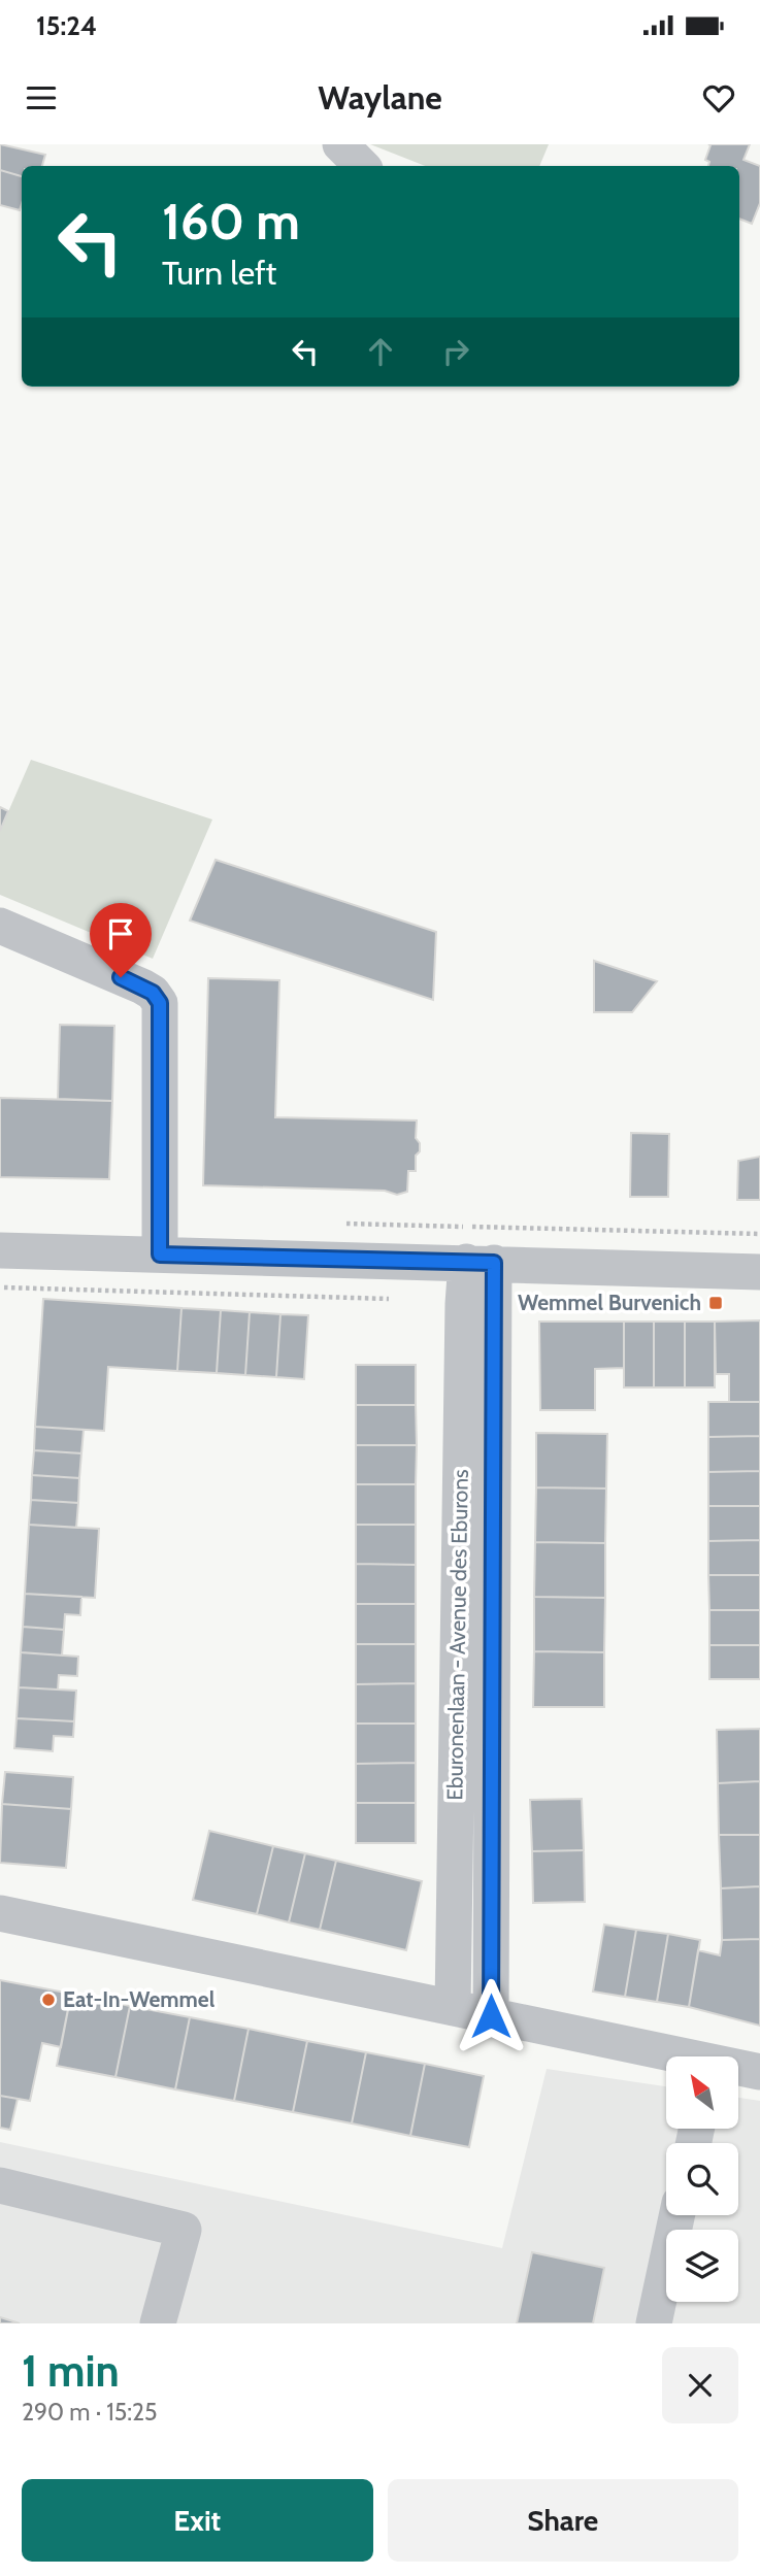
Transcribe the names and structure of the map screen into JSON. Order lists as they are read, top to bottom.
{
  "streets": {
    "street": ["Eburonenlaan - Avenue des Eburons"]
  },
  "places": {
    "transit": ["Wemmel Burvenich"],
    "other": ["Eat-In-Wemmel"]
  },
  "north": "top left",
  "page": {
    "status": "15:24",
    "header": "Waylane",
    "turn": ["160 m", "Turn left"],
    "heading": ["1 min", "290 m · 15:25"],
    "buttons": ["Exit", "Share"]
  }
}
